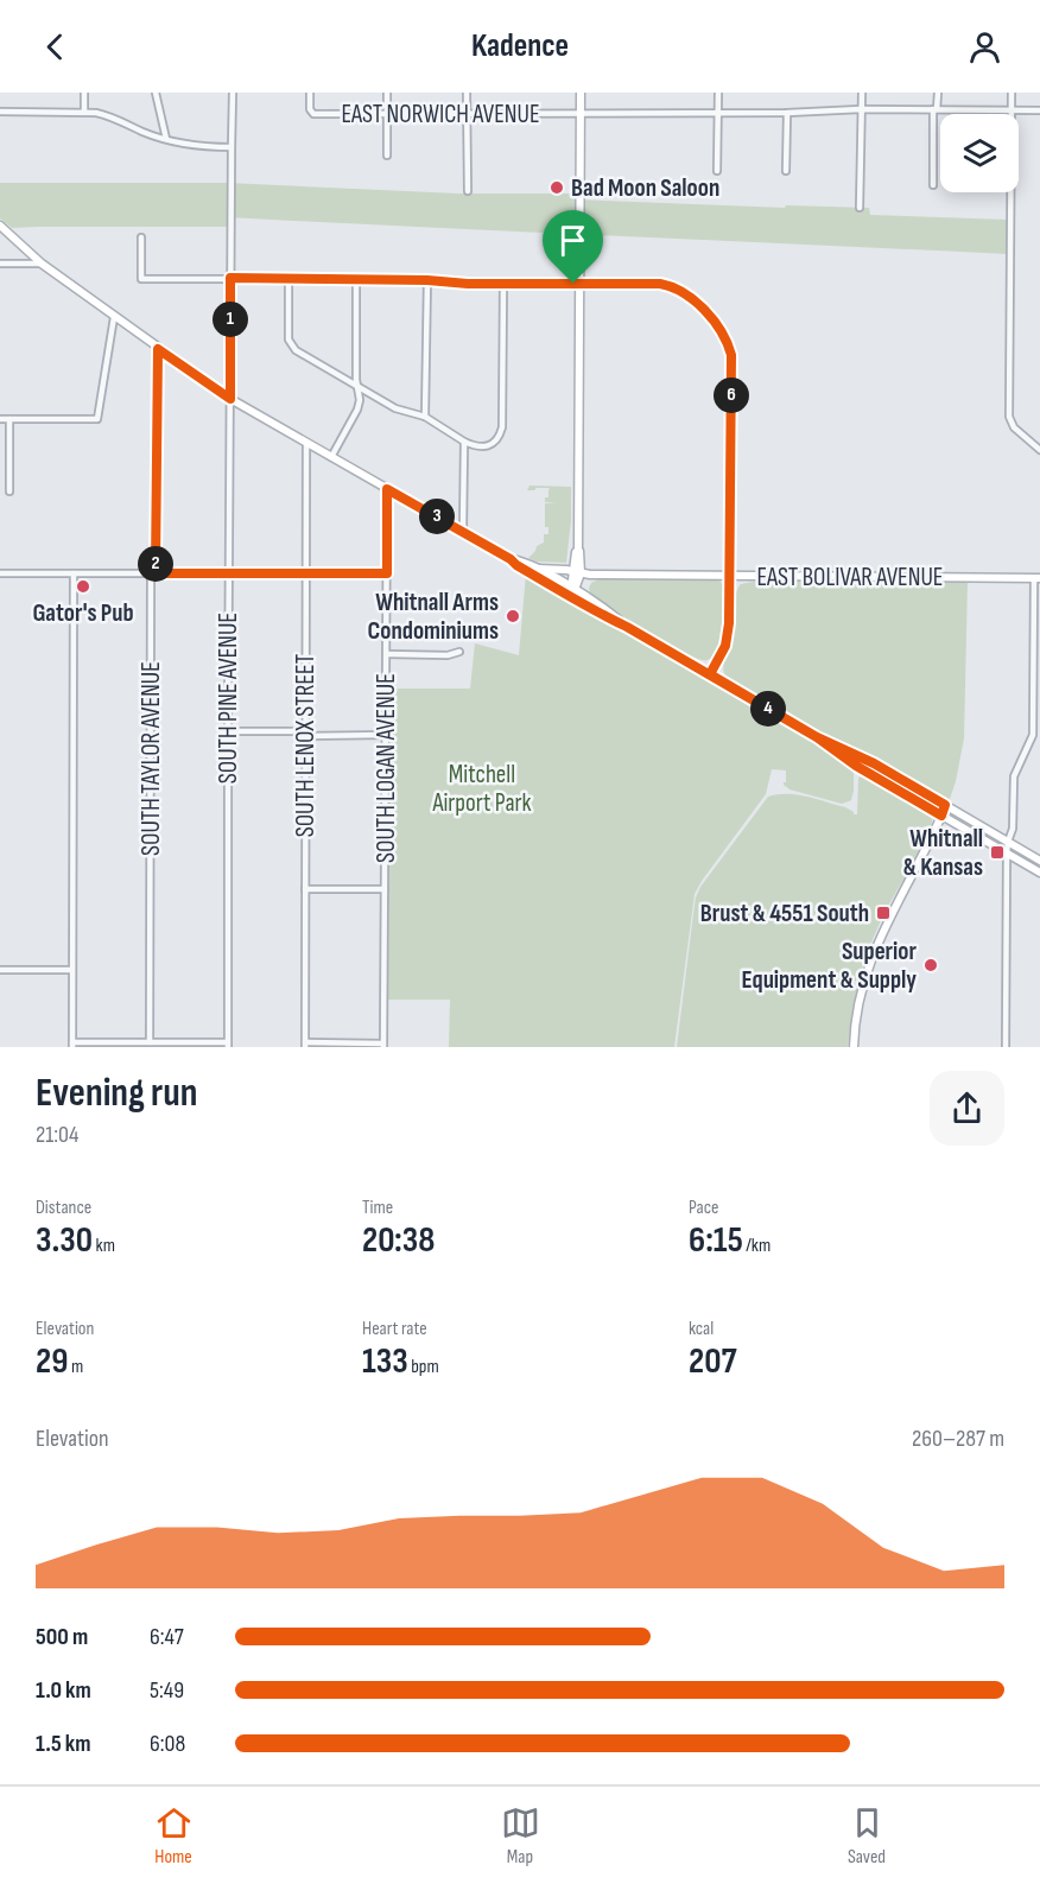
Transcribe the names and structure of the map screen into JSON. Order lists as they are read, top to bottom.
{
  "streets": {
    "street": [
      "EAST NORWICH AVENUE",
      "EAST BOLIVAR AVENUE",
      "SOUTH PINE AVENUE",
      "SOUTH LENOX STREET",
      "SOUTH TAYLOR AVENUE",
      "SOUTH LOGAN AVENUE"
    ]
  },
  "parks": ["Mitchell Airport Park"],
  "places": {
    "other": [
      "Bad Moon Saloon",
      "Gator's Pub",
      "Whitnall Arms Condominiums",
      "Superior Equipment & Supply"
    ],
    "transit": ["Whitnall & Kansas", "Brust & 4551 South"]
  },
  "page": {
    "header": "Kadence",
    "pins": [
      "1",
      "6",
      "3",
      "2",
      "4"
    ],
    "heading": ["Evening run", "21:04"],
    "stats": [
      ["Distance", "3.30 km"],
      ["Time", "20:38"],
      ["Pace", "6:15 /km"],
      ["Elevation", "29 m"],
      ["Heart rate", "133 bpm"],
      ["kcal", "207"]
    ],
    "chart": ["Elevation", "260–287 m"],
    "list": [
      {
        "name": "500 m",
        "note": "6:47"
      },
      {
        "name": "1.0 km",
        "note": "5:49"
      },
      {
        "name": "1.5 km",
        "note": "6:08"
      }
    ],
    "tabs": ["Home", "Map", "Saved"]
  }
}
